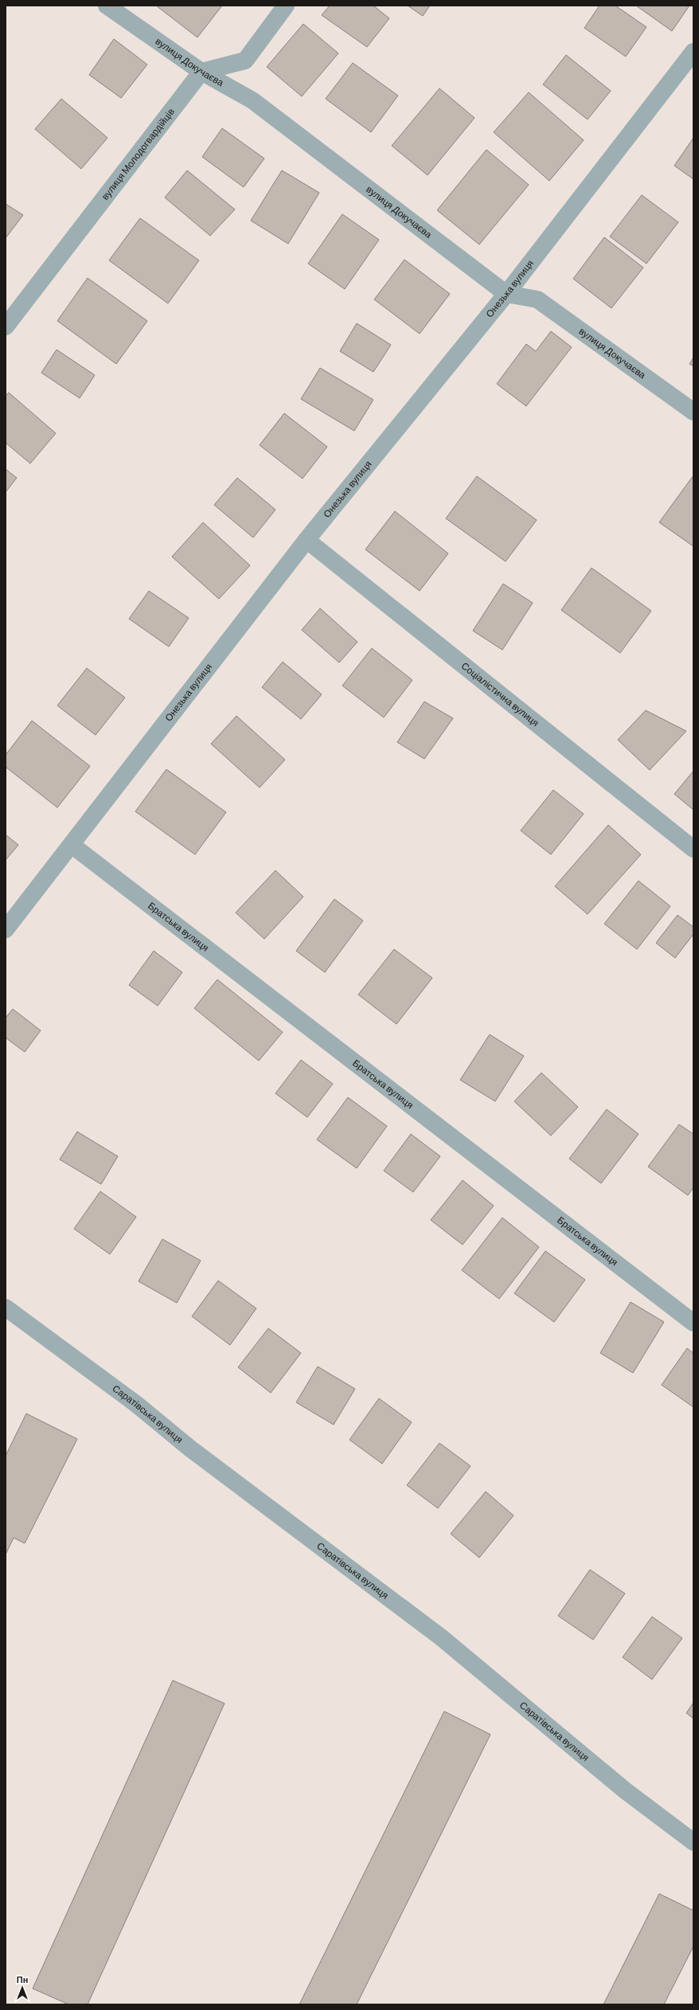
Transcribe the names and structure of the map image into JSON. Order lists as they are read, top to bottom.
{
  "streets": {
    "street": [
      "вулиця Докучаєва",
      "вулиця Молодогвардійців",
      "Онезька вулиця",
      "Соціалістична вулиця",
      "Братська вулиця",
      "Саратівська вулиця"
    ]
  },
  "crossings": [
    ["вулиця Докучаєва", "вулиця Молодогвардійців"],
    ["вулиця Докучаєва", "Онезька вулиця"],
    ["Онезька вулиця", "Соціалістична вулиця"],
    ["Онезька вулиця", "Братська вулиця"]
  ],
  "north": "top"
}
